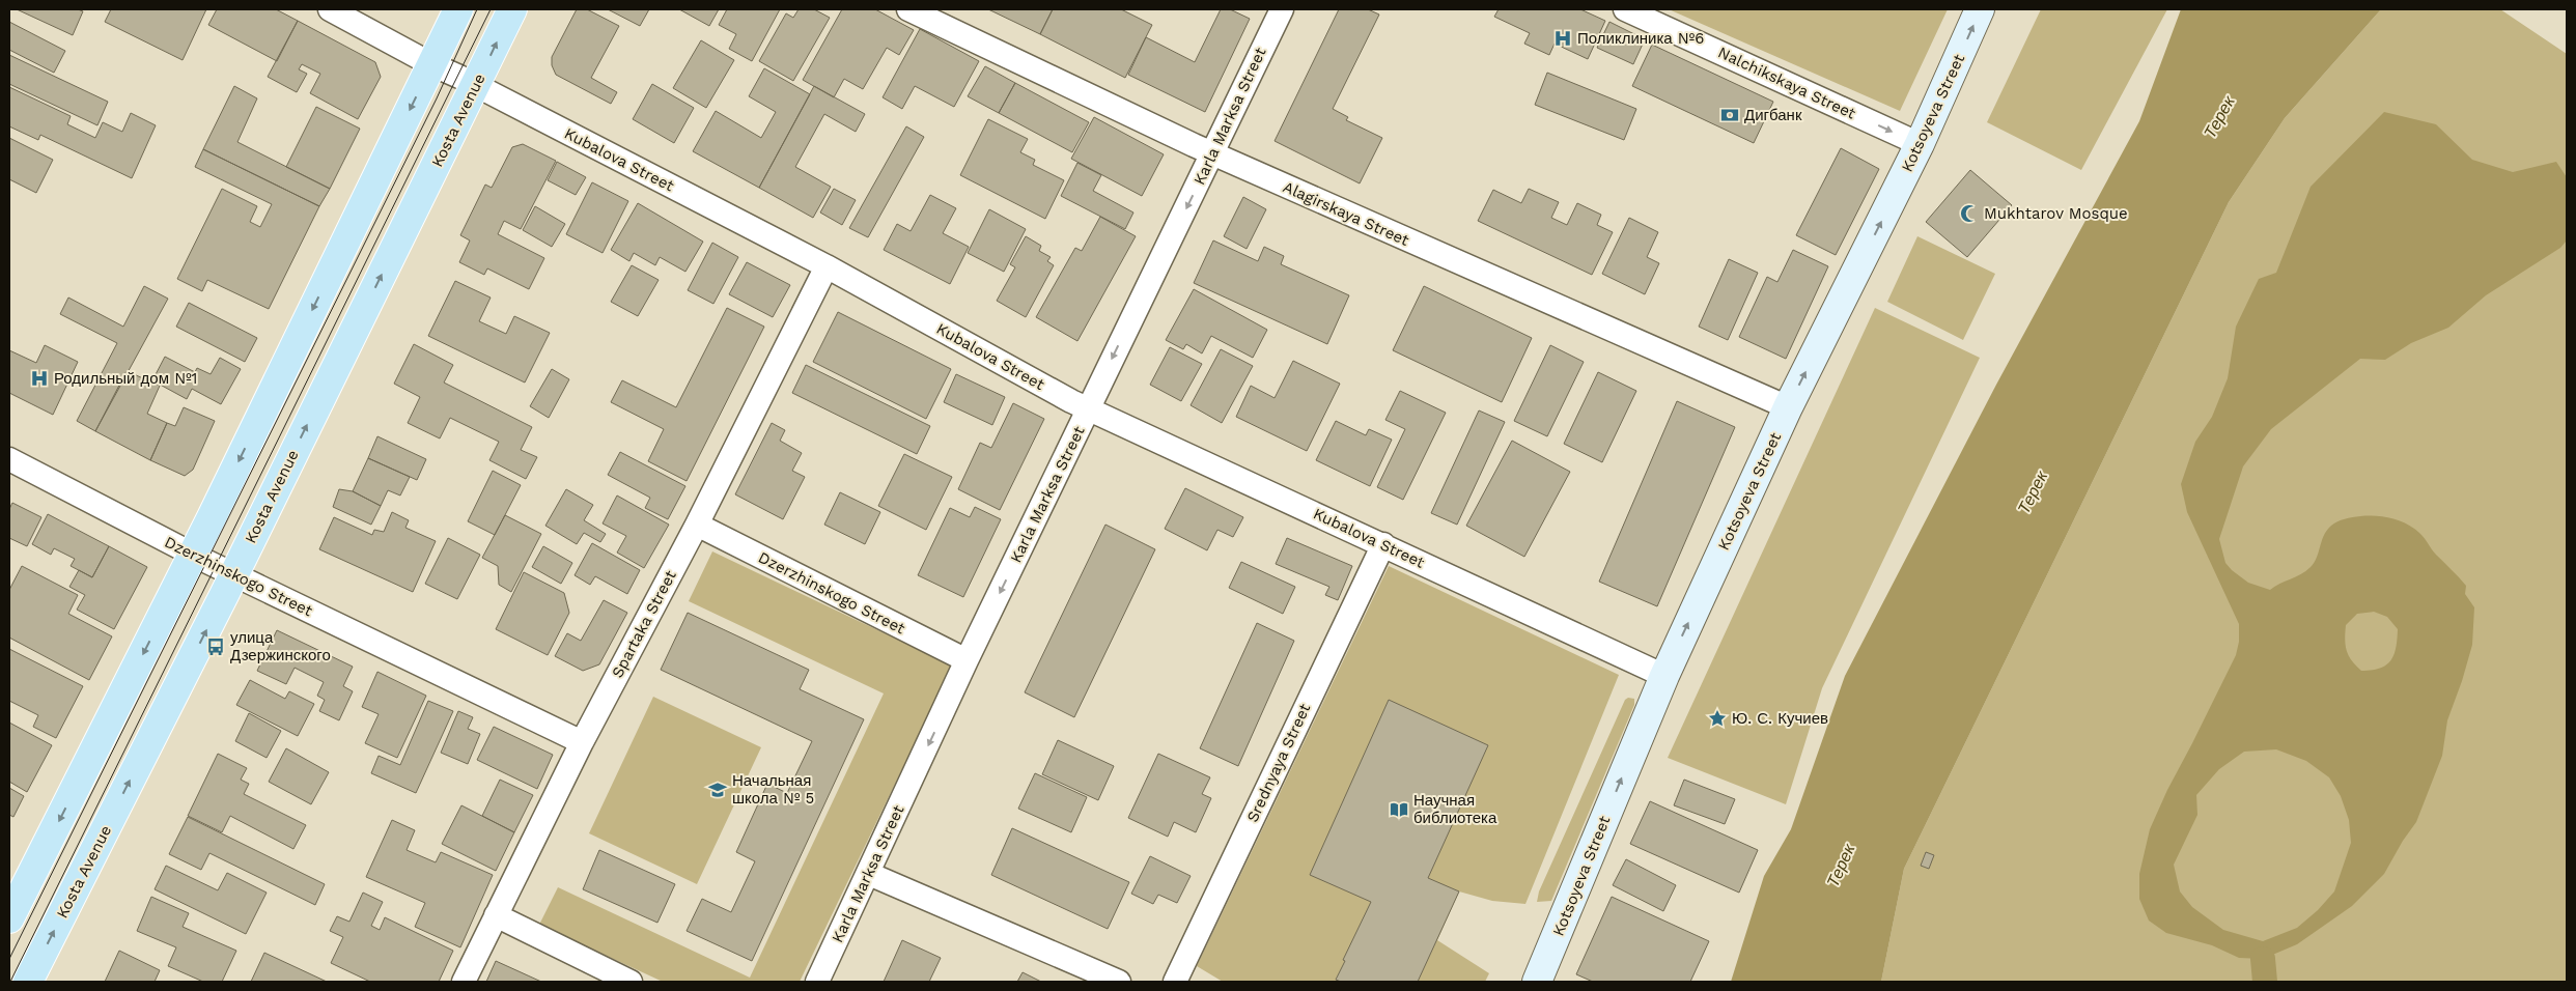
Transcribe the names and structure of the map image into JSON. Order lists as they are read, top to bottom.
{
  "streets": {
    "main road": ["Kosta Avenue"],
    "street": [
      "Nalchikskaya Street",
      "Kotsoyeva Street",
      "Karla Marksa Street",
      "Kubalova Street",
      "Alagirskaya Street",
      "Dzerzhinskogo Street",
      "Spartaka Street",
      "Srednyaya Street"
    ]
  },
  "crossings": [
    ["Nalchikskaya Street", "Kotsoyeva Street"],
    ["Kotsoyeva Street", "Kubalova Street"],
    ["Kotsoyeva Street", "Alagirskaya Street"],
    ["Karla Marksa Street", "Kubalova Street"],
    ["Karla Marksa Street", "Alagirskaya Street"],
    ["Karla Marksa Street", "Dzerzhinskogo Street"],
    ["Kosta Avenue", "Kubalova Street"],
    ["Kosta Avenue", "Dzerzhinskogo Street"],
    ["Kubalova Street", "Spartaka Street"],
    ["Kubalova Street", "Srednyaya Street"],
    ["Dzerzhinskogo Street", "Spartaka Street"]
  ],
  "one_way": ["Nalchikskaya Street", "Kotsoyeva Street", "Karla Marksa Street"],
  "water": ["Терек"],
  "places": {
    "hospital": ["Поликлиника №6", "Родильный дом №1"],
    "bank": ["Дигбанк"],
    "mosque": ["Mukhtarov Mosque"],
    "bus stop": ["улица Дзержинского"],
    "place": ["Ю. С. Кучиев"],
    "school or university": ["Начальная школа № 5"],
    "library": ["Научная библиотека"]
  }
}
